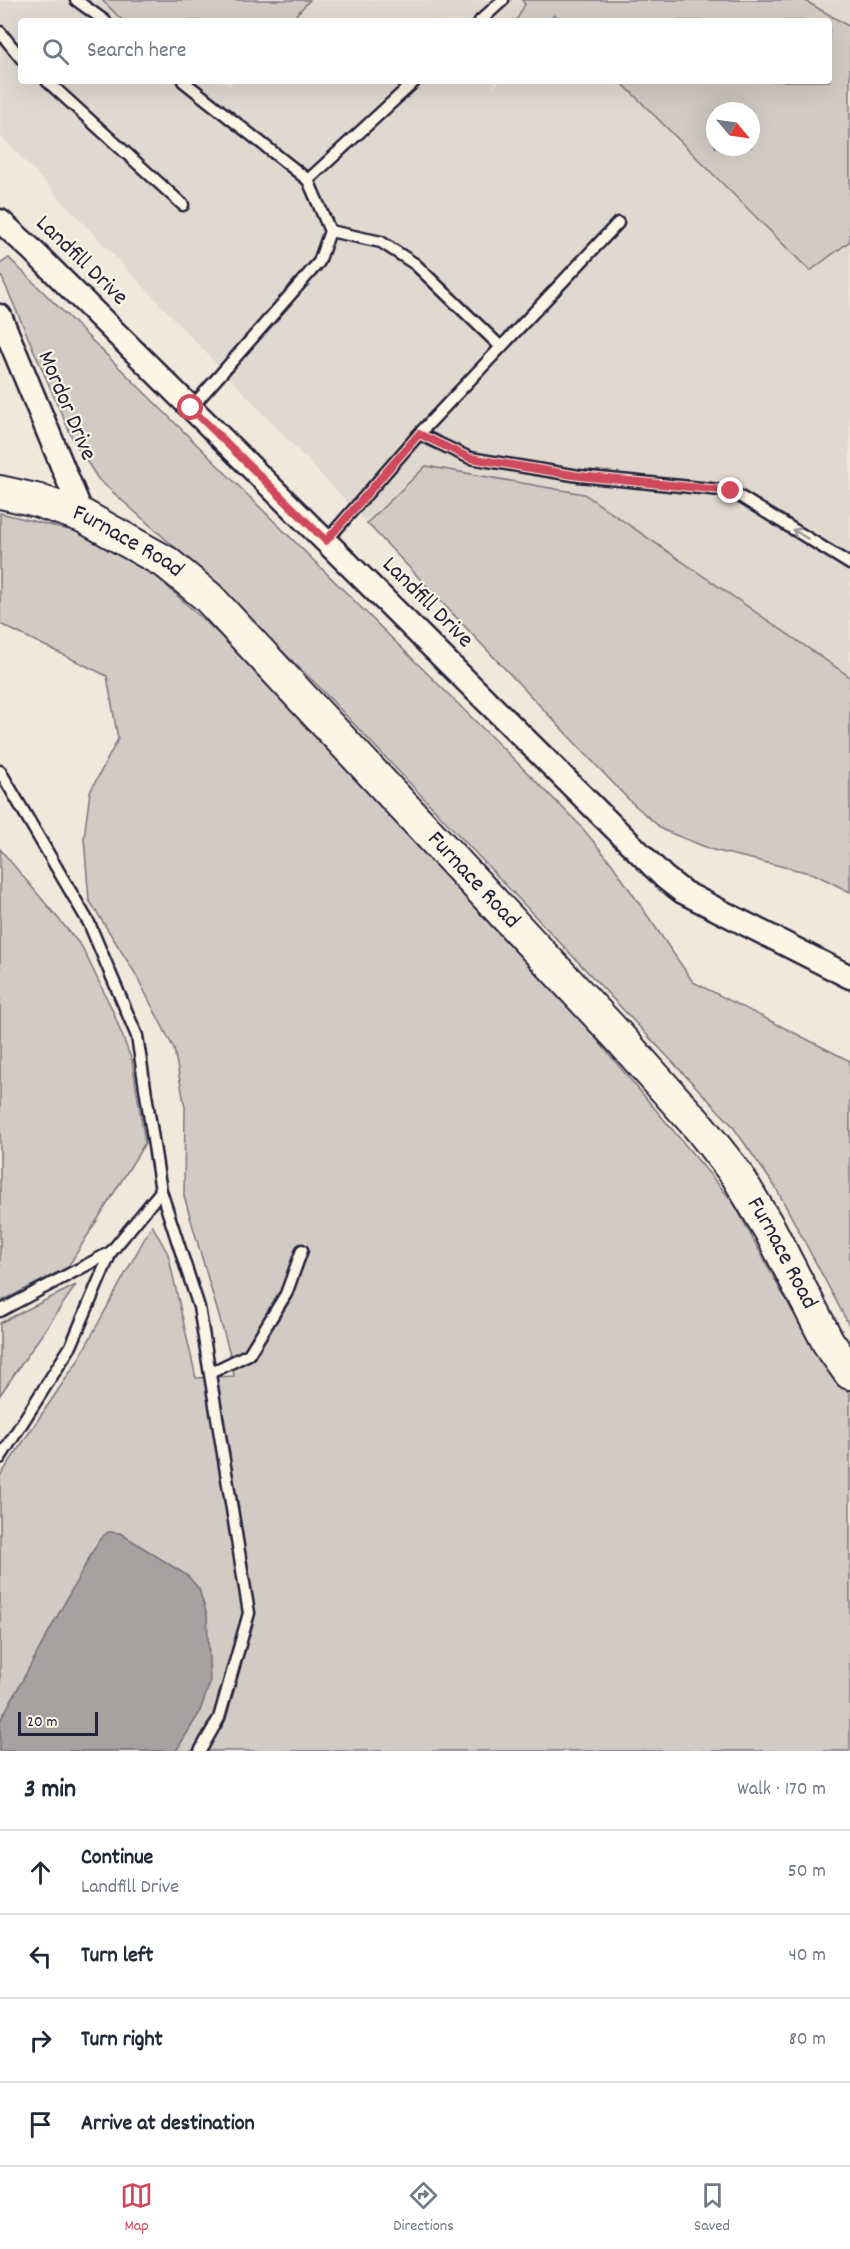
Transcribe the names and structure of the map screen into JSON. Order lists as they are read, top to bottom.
{
  "streets": {
    "main road": ["Furnace Road"],
    "street": ["Landfill Drive", "Mordor Drive"]
  },
  "crossings": [
    ["Mordor Drive", "Furnace Road"]
  ],
  "scale_bar": "20 m",
  "north": "bottom right",
  "page": {
    "search": "Search here",
    "scale": "20 m",
    "heading": ["3 min", "Walk · 170 m"],
    "list": [
      ["Continue", "Landfill Drive", "50 m"],
      ["Turn left", "40 m"],
      ["Turn right", "80 m"],
      "Arrive at destination"
    ],
    "nav": ["Map", "Directions", "Saved"]
  }
}
